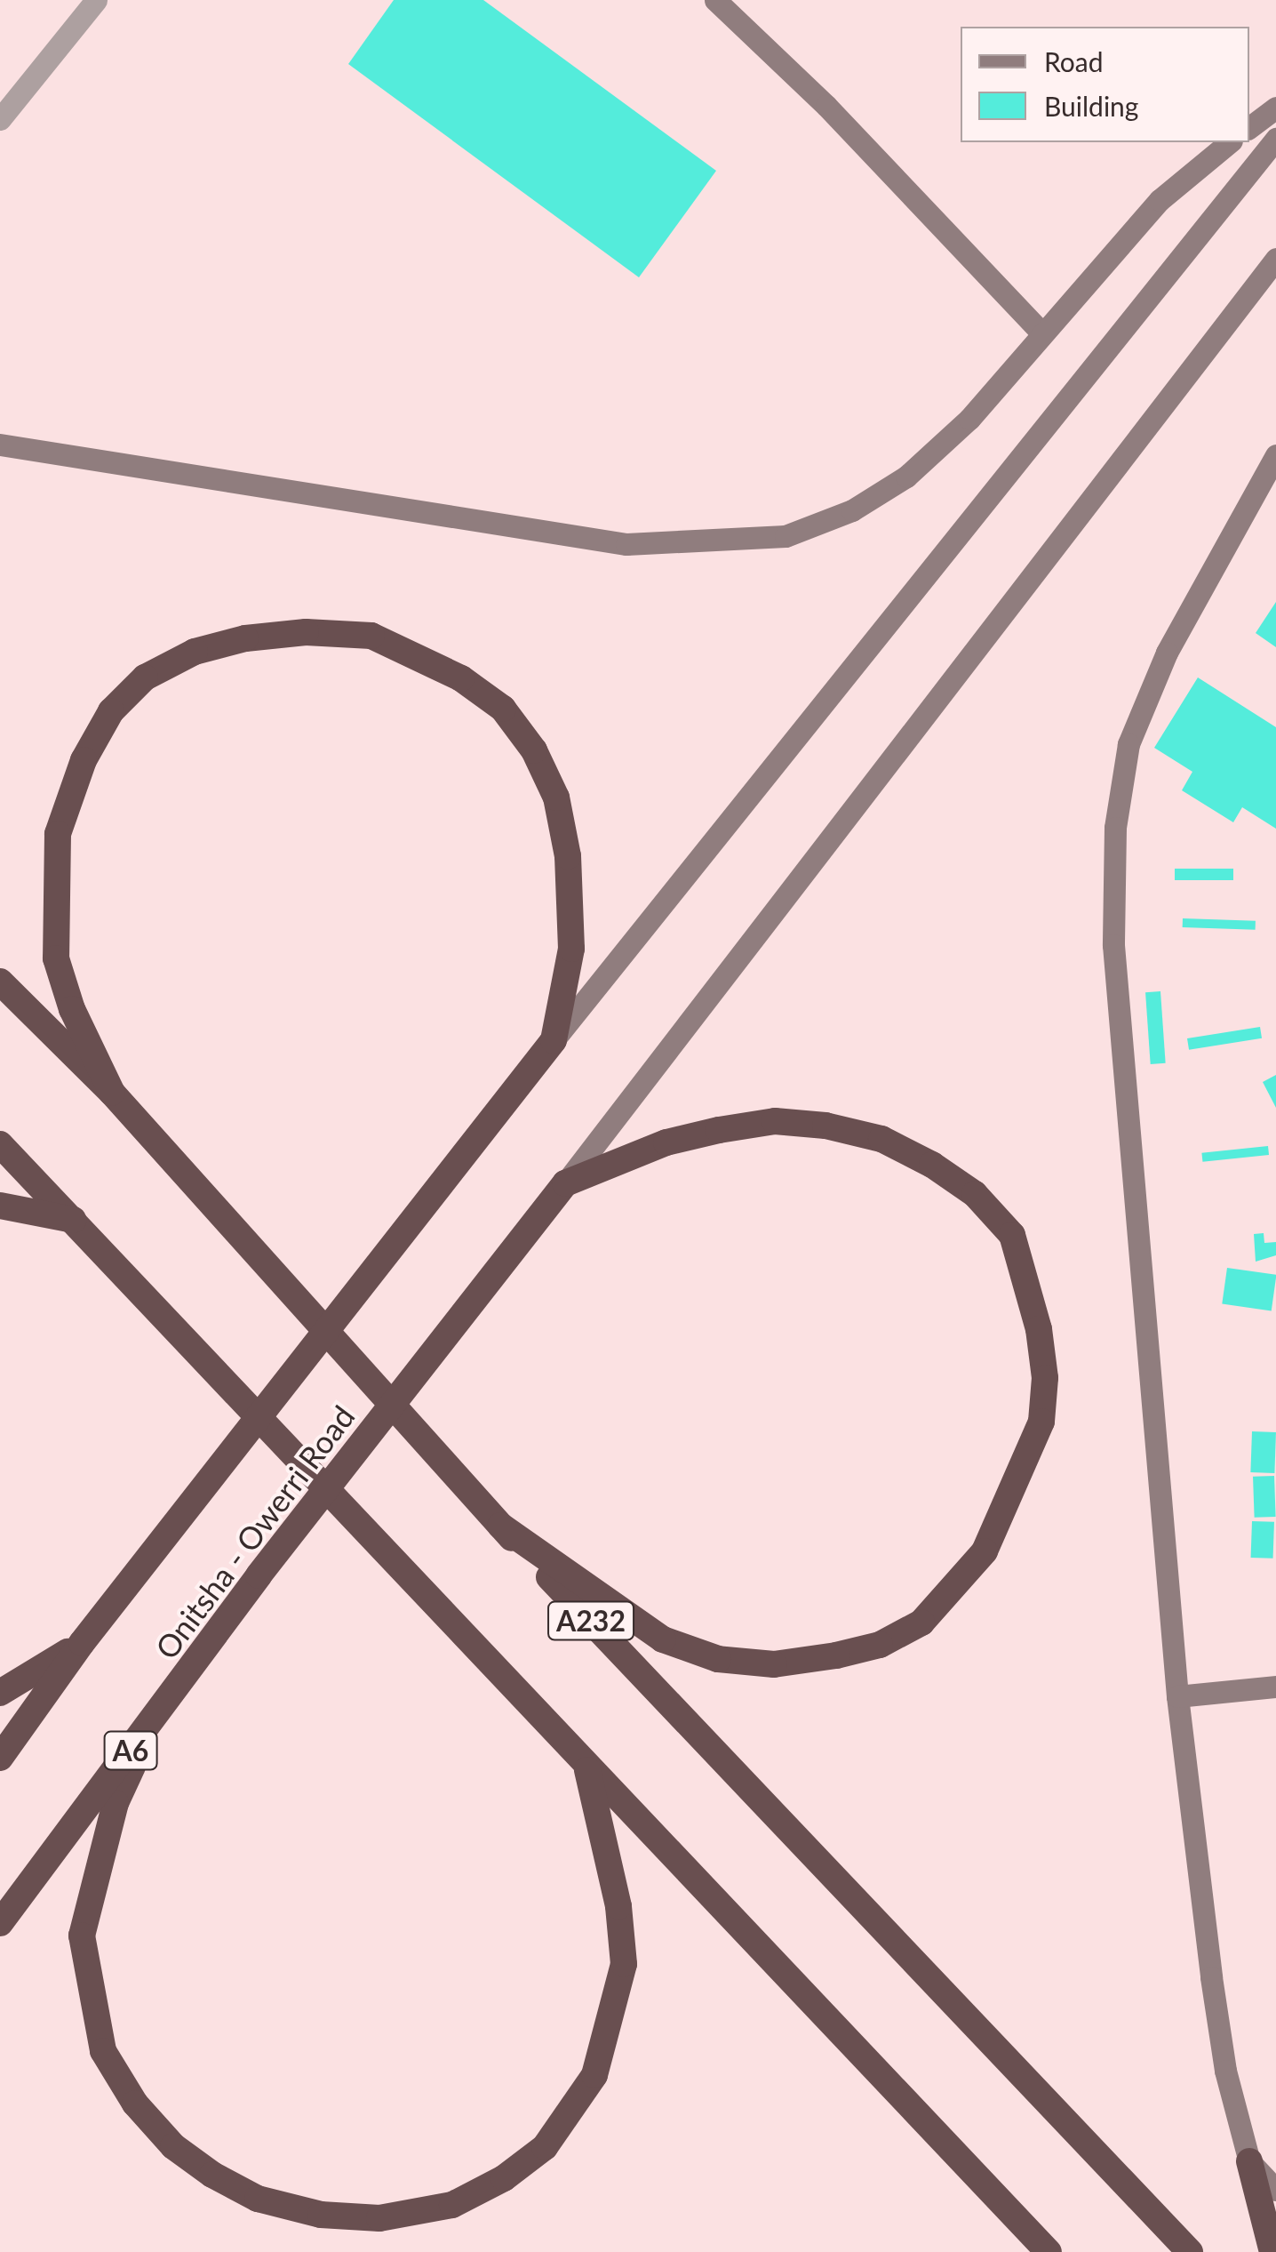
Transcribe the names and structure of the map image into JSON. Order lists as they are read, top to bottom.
{
  "streets": {
    "highway": ["Onitsha - Owerri Road", "A232", "A6"]
  },
  "legend": ["Road", "Building"]
}
